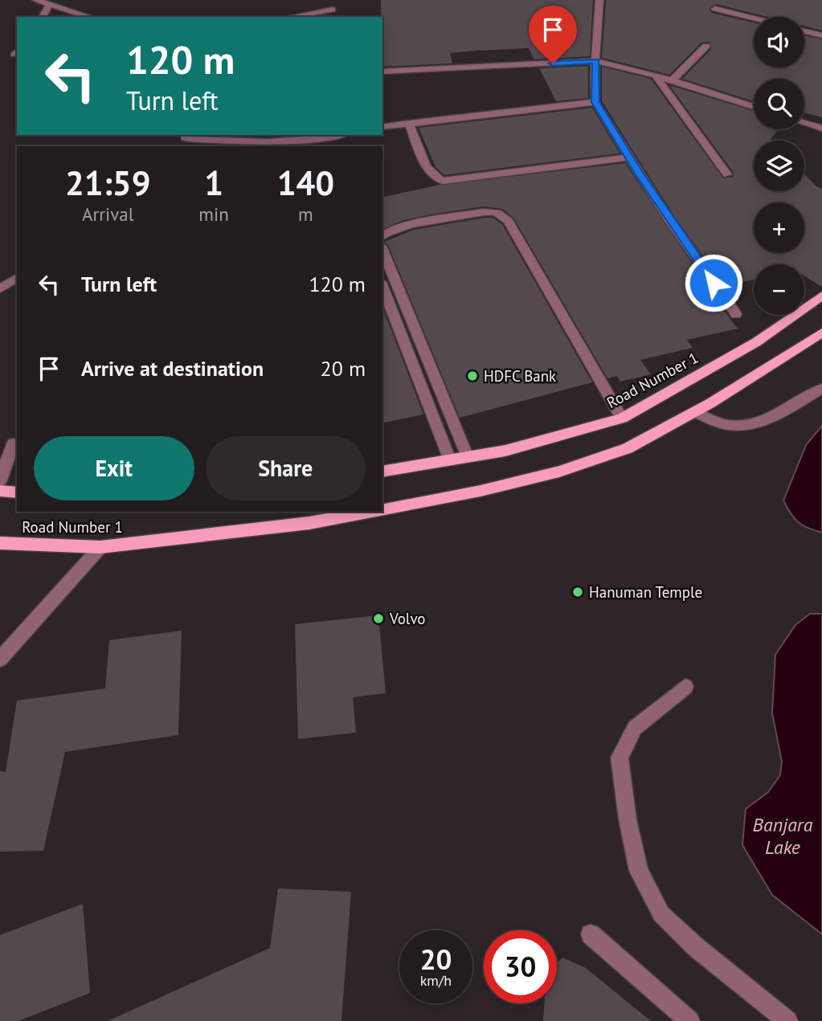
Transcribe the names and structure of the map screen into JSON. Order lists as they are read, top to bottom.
{
  "streets": {
    "main road": ["Road Number 1"]
  },
  "water": ["Banjara Lake"],
  "places": ["HDFC Bank", "Hanuman Temple", "Volvo"],
  "page": {
    "map_buttons": ["+", "−"],
    "turn": ["120 m", "Turn left"],
    "eta": [
      "21:59",
      "Arrival",
      "1",
      "min",
      "140",
      "m"
    ],
    "list": [
      {
        "name": "Turn left",
        "value": "120 m"
      },
      {
        "name": "Arrive at destination",
        "value": "20 m"
      }
    ],
    "buttons": ["Exit", "Share"],
    "speed": "20 km/h",
    "limit": "30"
  }
}
